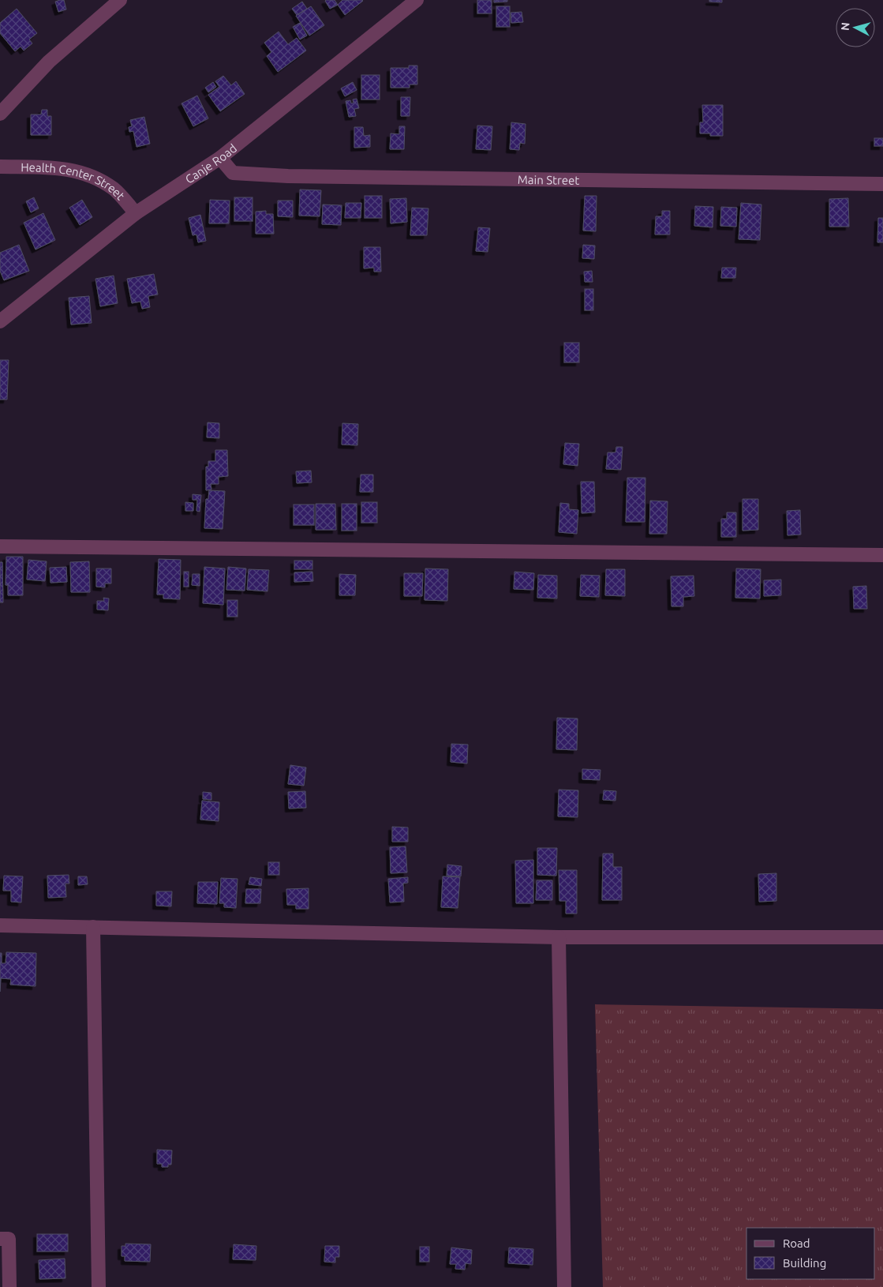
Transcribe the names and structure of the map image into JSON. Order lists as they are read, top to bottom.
{
  "streets": {
    "street": ["Canje Road", "Main Street", "Health Center Street"]
  },
  "crossings": [
    ["Canje Road", "Main Street"],
    ["Canje Road", "Health Center Street"]
  ],
  "legend": ["Road", "Building"],
  "north": "left"
}
